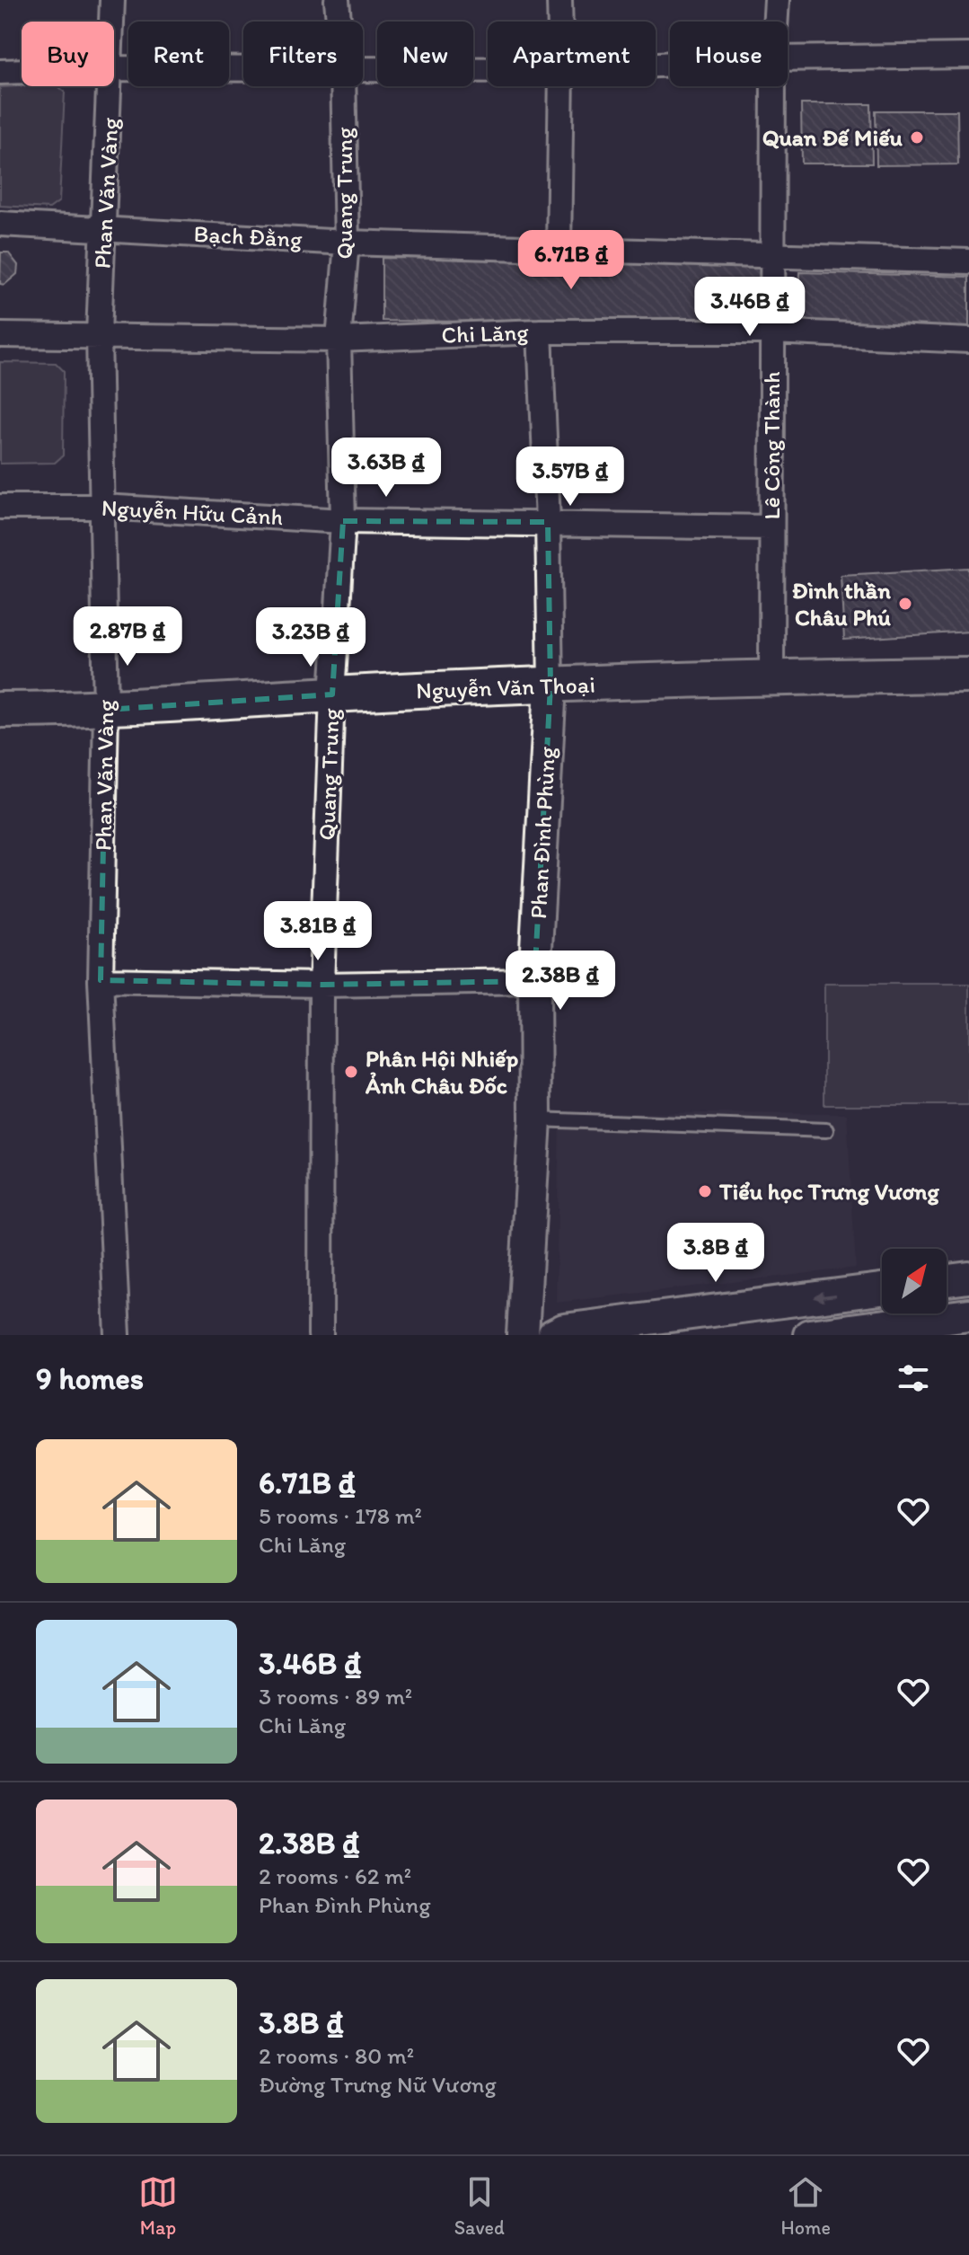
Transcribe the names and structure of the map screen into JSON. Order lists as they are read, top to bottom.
{
  "streets": {
    "main road": ["Nguyễn Văn Thoại"],
    "street": [
      "Phan Văn Vàng",
      "Quang Trung",
      "Bạch Đằng",
      "Chi Lăng",
      "Lê Công Thành",
      "Nguyễn Hữu Cảnh",
      "Phan Đình Phùng"
    ]
  },
  "crossings": [
    ["Phan Văn Vàng", "Bạch Đằng"],
    ["Phan Văn Vàng", "Chi Lăng"],
    ["Phan Văn Vàng", "Nguyễn Hữu Cảnh"],
    ["Phan Văn Vàng", "Nguyễn Văn Thoại"],
    ["Quang Trung", "Bạch Đằng"],
    ["Quang Trung", "Chi Lăng"],
    ["Quang Trung", "Nguyễn Hữu Cảnh"],
    ["Quang Trung", "Nguyễn Văn Thoại"],
    ["Bạch Đằng", "Lê Công Thành"],
    ["Chi Lăng", "Lê Công Thành"],
    ["Chi Lăng", "Phan Đình Phùng"],
    ["Lê Công Thành", "Nguyễn Hữu Cảnh"],
    ["Lê Công Thành", "Nguyễn Văn Thoại"],
    ["Nguyễn Hữu Cảnh", "Phan Đình Phùng"],
    ["Nguyễn Văn Thoại", "Phan Đình Phùng"]
  ],
  "places": [
    "Quan Đế Miếu",
    "Đình thần Châu Phú",
    "Phân Hội Nhiếp Ảnh Châu Đốc",
    "Tiểu học Trưng Vương"
  ],
  "north": "top right",
  "page": {
    "chip": [
      "Buy",
      "Rent",
      "Filters",
      "New",
      "Apartment",
      "House"
    ],
    "price": [
      "6.71B ₫",
      "3.46B ₫",
      "3.63B ₫",
      "3.57B ₫",
      "2.87B ₫",
      "3.23B ₫",
      "3.81B ₫",
      "2.38B ₫",
      "3.8B ₫"
    ],
    "heading": "9 homes",
    "list": [
      {
        "name": "6.71B ₫",
        "note": "5 rooms · 178 m² · Chi Lăng"
      },
      {
        "name": "3.46B ₫",
        "note": "3 rooms · 89 m² · Chi Lăng"
      },
      {
        "name": "2.38B ₫",
        "note": "2 rooms · 62 m² · Phan Đình Phùng"
      },
      {
        "name": "3.8B ₫",
        "note": "2 rooms · 80 m² · Đường Trưng Nữ Vương"
      }
    ],
    "tabs": ["Map", "Saved", "Home"]
  }
}
